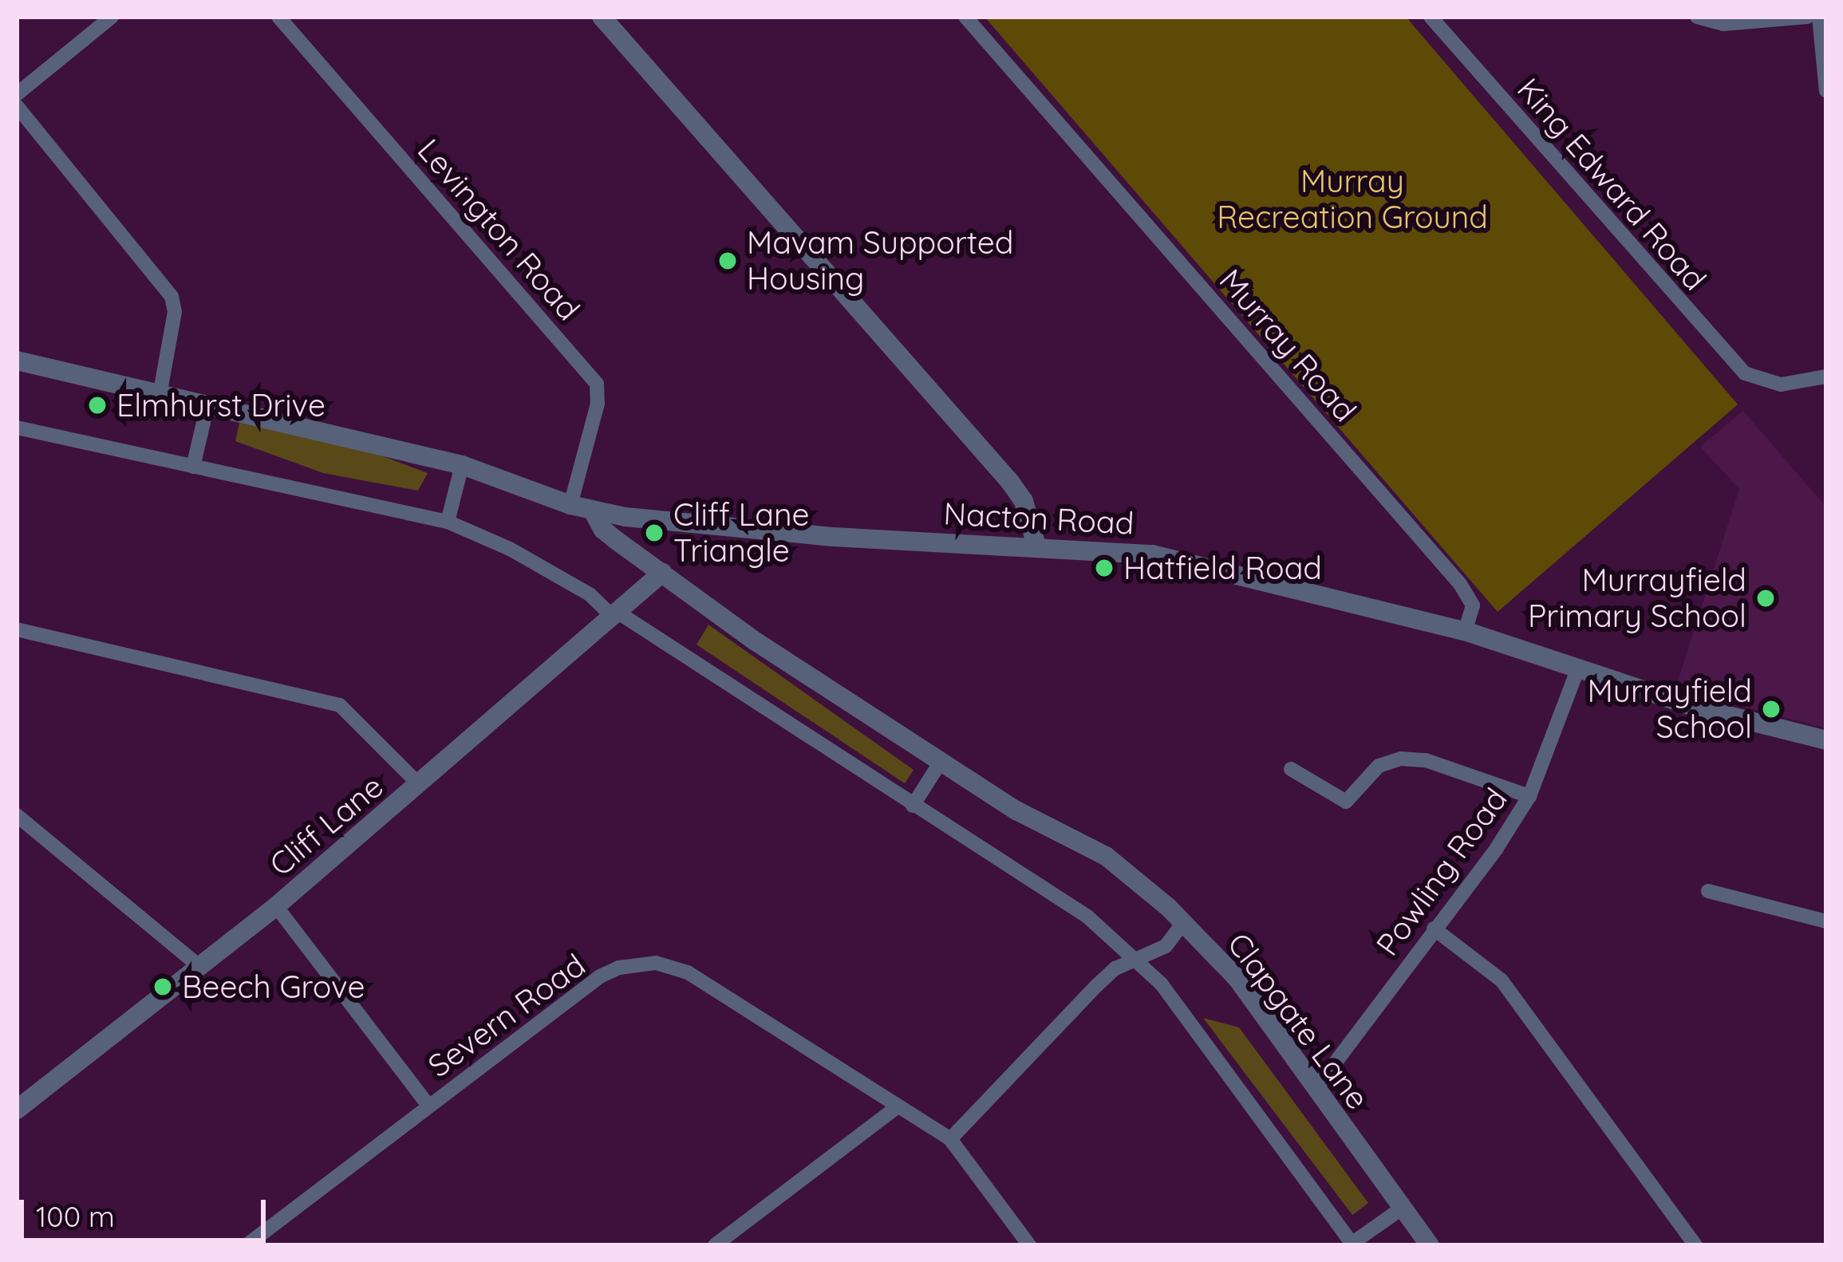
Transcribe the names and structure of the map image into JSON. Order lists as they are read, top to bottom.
{
  "streets": {
    "street": [
      "King Edward Road",
      "Levington Road",
      "Murray Road",
      "Nacton Road",
      "Cliff Lane",
      "Powling Road",
      "Severn Road",
      "Clapgate Lane"
    ]
  },
  "crossings": [
    ["Levington Road", "Nacton Road"],
    ["Murray Road", "Nacton Road"],
    ["Nacton Road", "Powling Road"],
    ["Nacton Road", "Clapgate Lane"],
    ["Cliff Lane", "Clapgate Lane"],
    ["Powling Road", "Clapgate Lane"]
  ],
  "parks": ["Murray Recreation Ground"],
  "places": [
    "Mavam Supported Housing",
    "Elmhurst Drive",
    "Cliff Lane Triangle",
    "Hatfield Road",
    "Murrayfield Primary School",
    "Murrayfield School",
    "Beech Grove"
  ],
  "scale_bar": "100 m"
}
